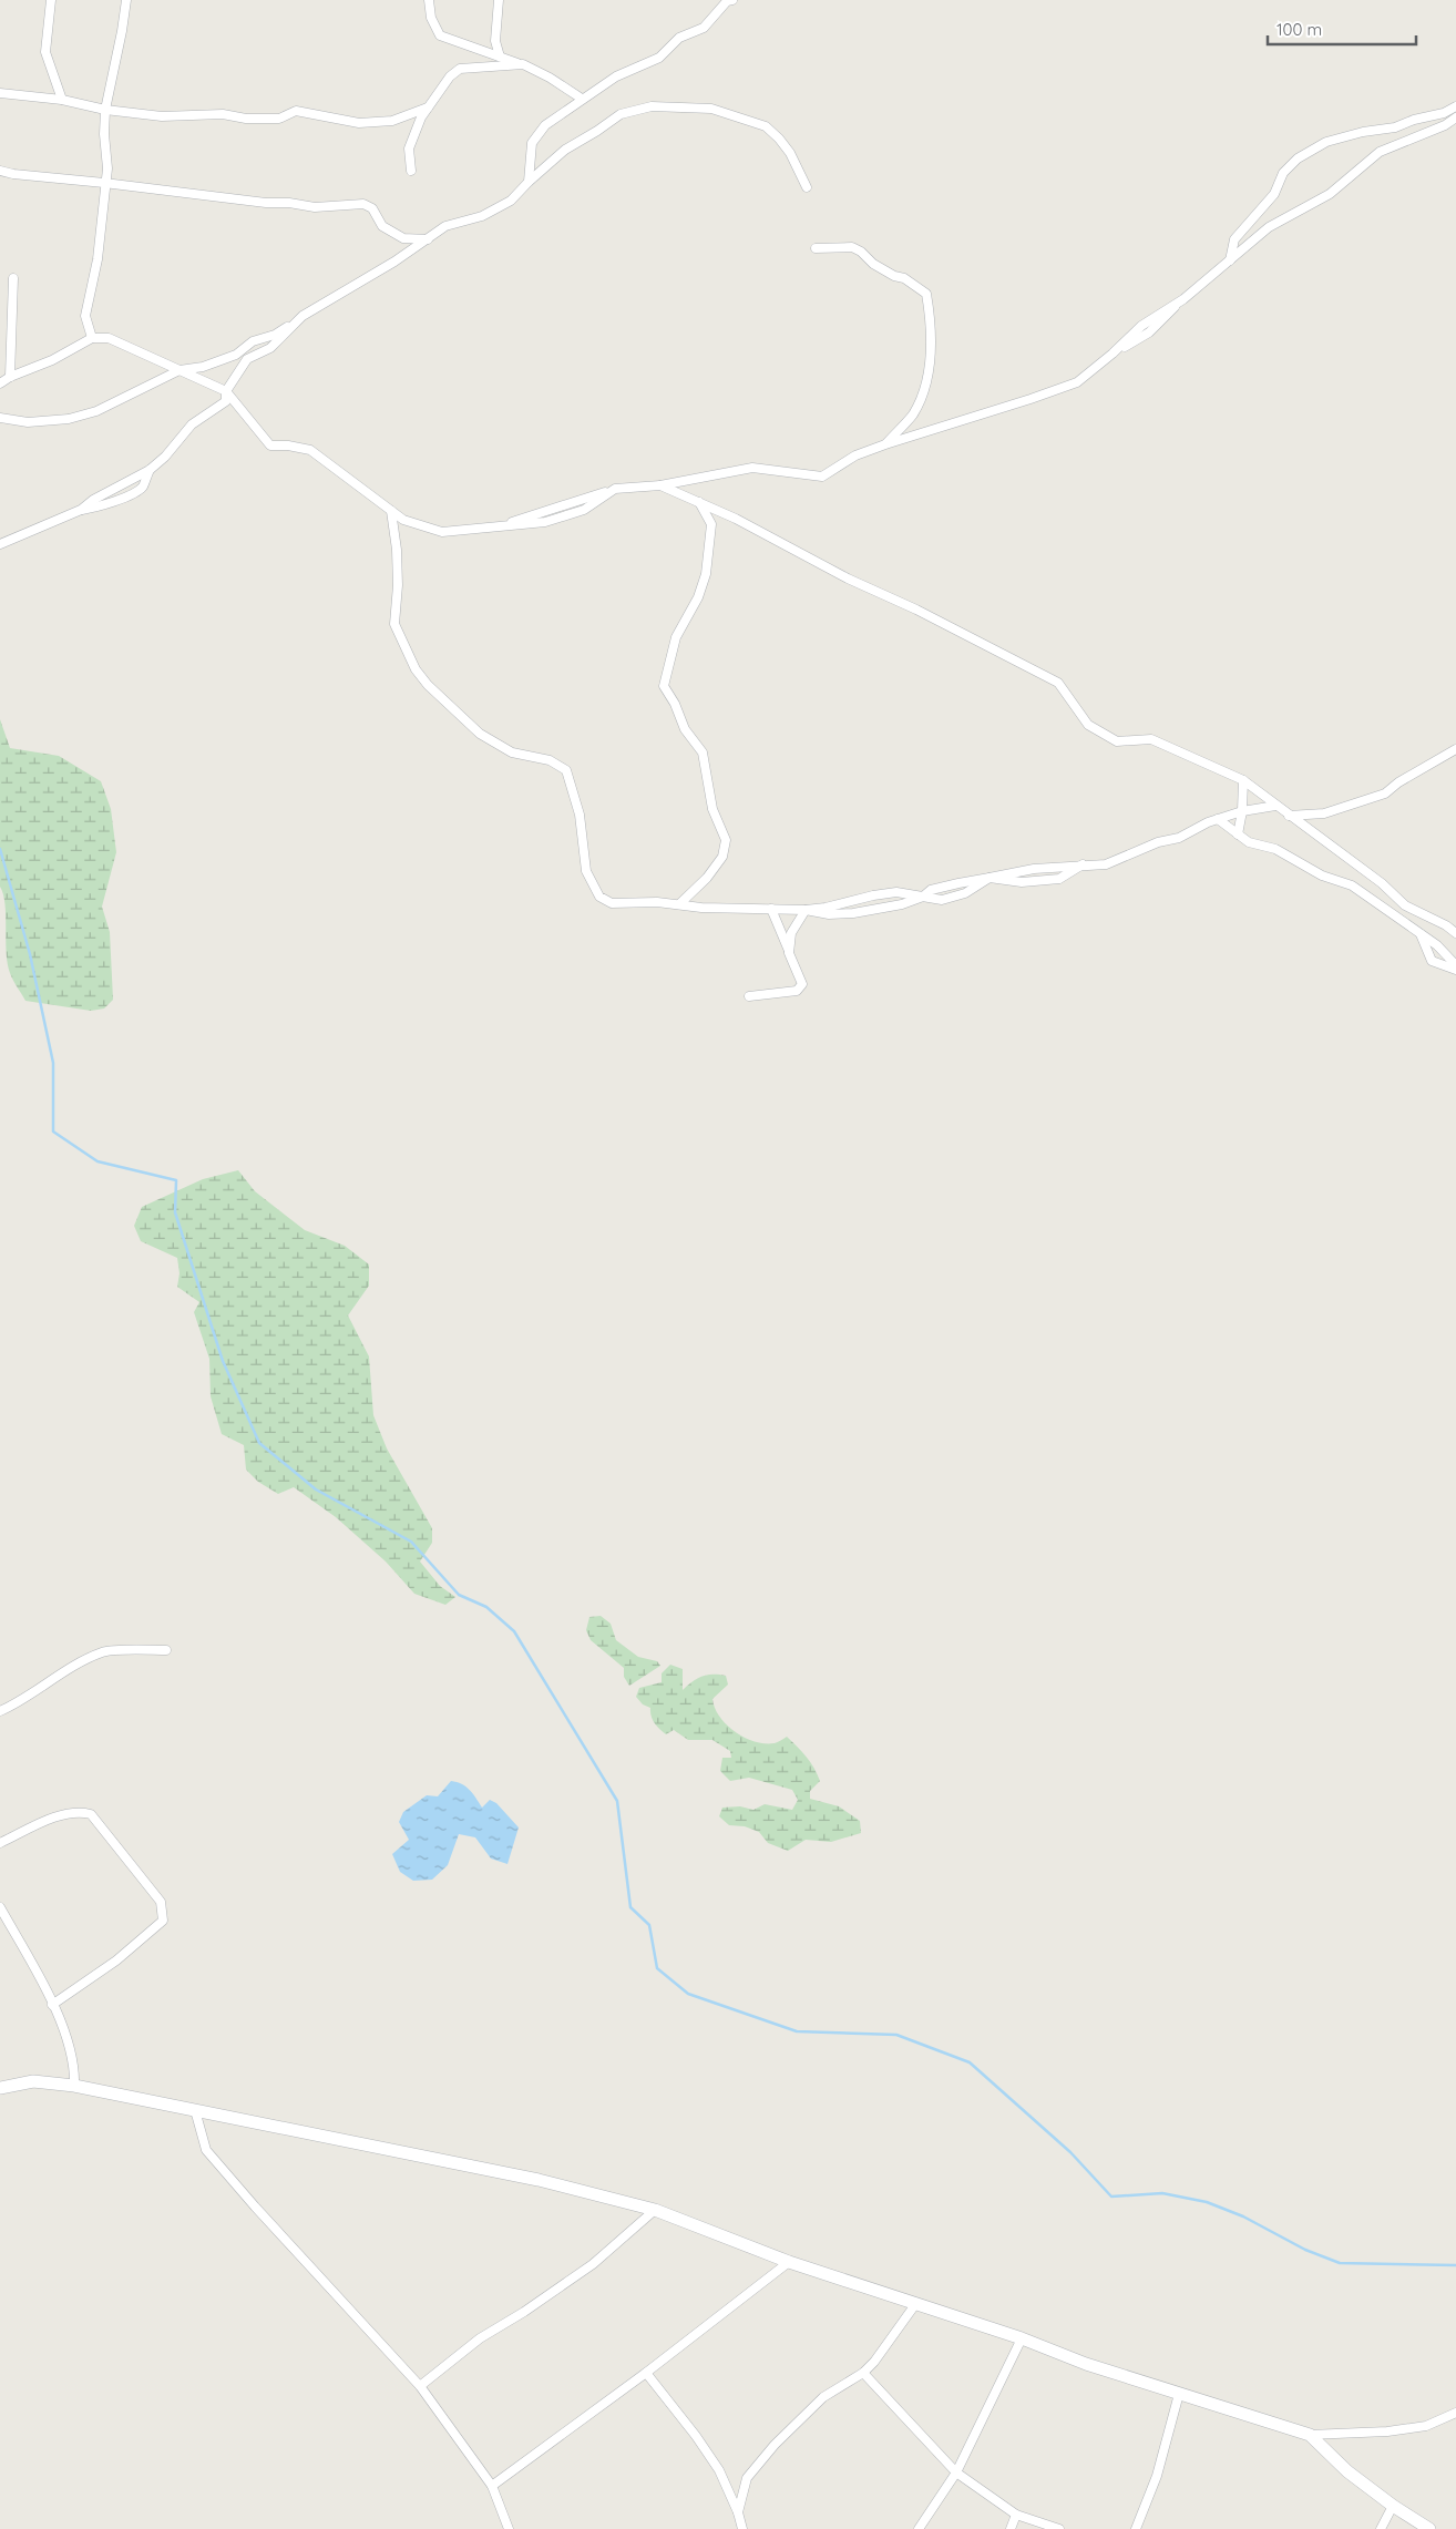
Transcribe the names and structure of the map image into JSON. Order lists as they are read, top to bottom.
{
  "scale_bar": "100 m"
}
